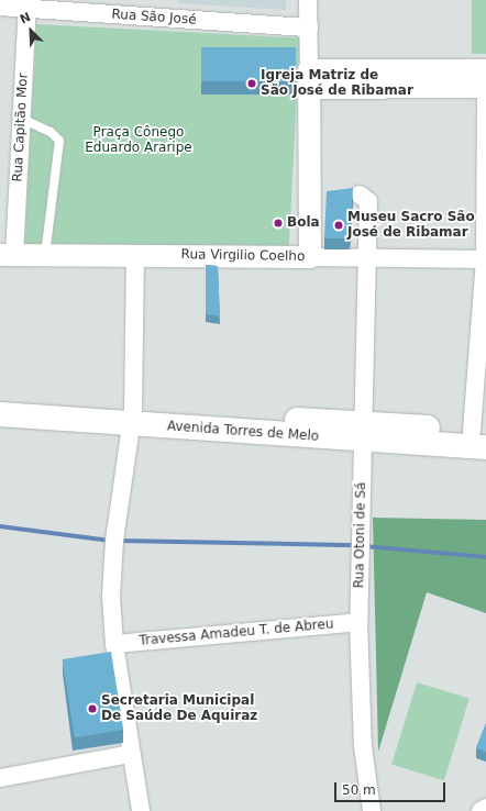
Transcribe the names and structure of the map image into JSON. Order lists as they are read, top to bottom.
{
  "streets": {
    "main road": ["Avenida Torres de Melo"],
    "street": [
      "Rua São José",
      "Rua Capitão Mor",
      "Rua Virgilio Coelho",
      "Rua Otoni de Sá",
      "Travessa Amadeu T. de Abreu"
    ]
  },
  "crossings": [
    ["Rua São José", "Rua Capitão Mor"],
    ["Rua Capitão Mor", "Rua Virgilio Coelho"],
    ["Rua Virgilio Coelho", "Rua Otoni de Sá"],
    ["Avenida Torres de Melo", "Rua Otoni de Sá"],
    ["Rua Otoni de Sá", "Travessa Amadeu T. de Abreu"]
  ],
  "parks": ["Praça Cônego Eduardo Araripe"],
  "places": [
    "Igreja Matriz de São José de Ribamar",
    "Bola",
    "Museu Sacro São José de Ribamar",
    "Secretaria Municipal De Saúde De Aquiraz"
  ],
  "scale_bar": "50 m",
  "north": "top left"
}
